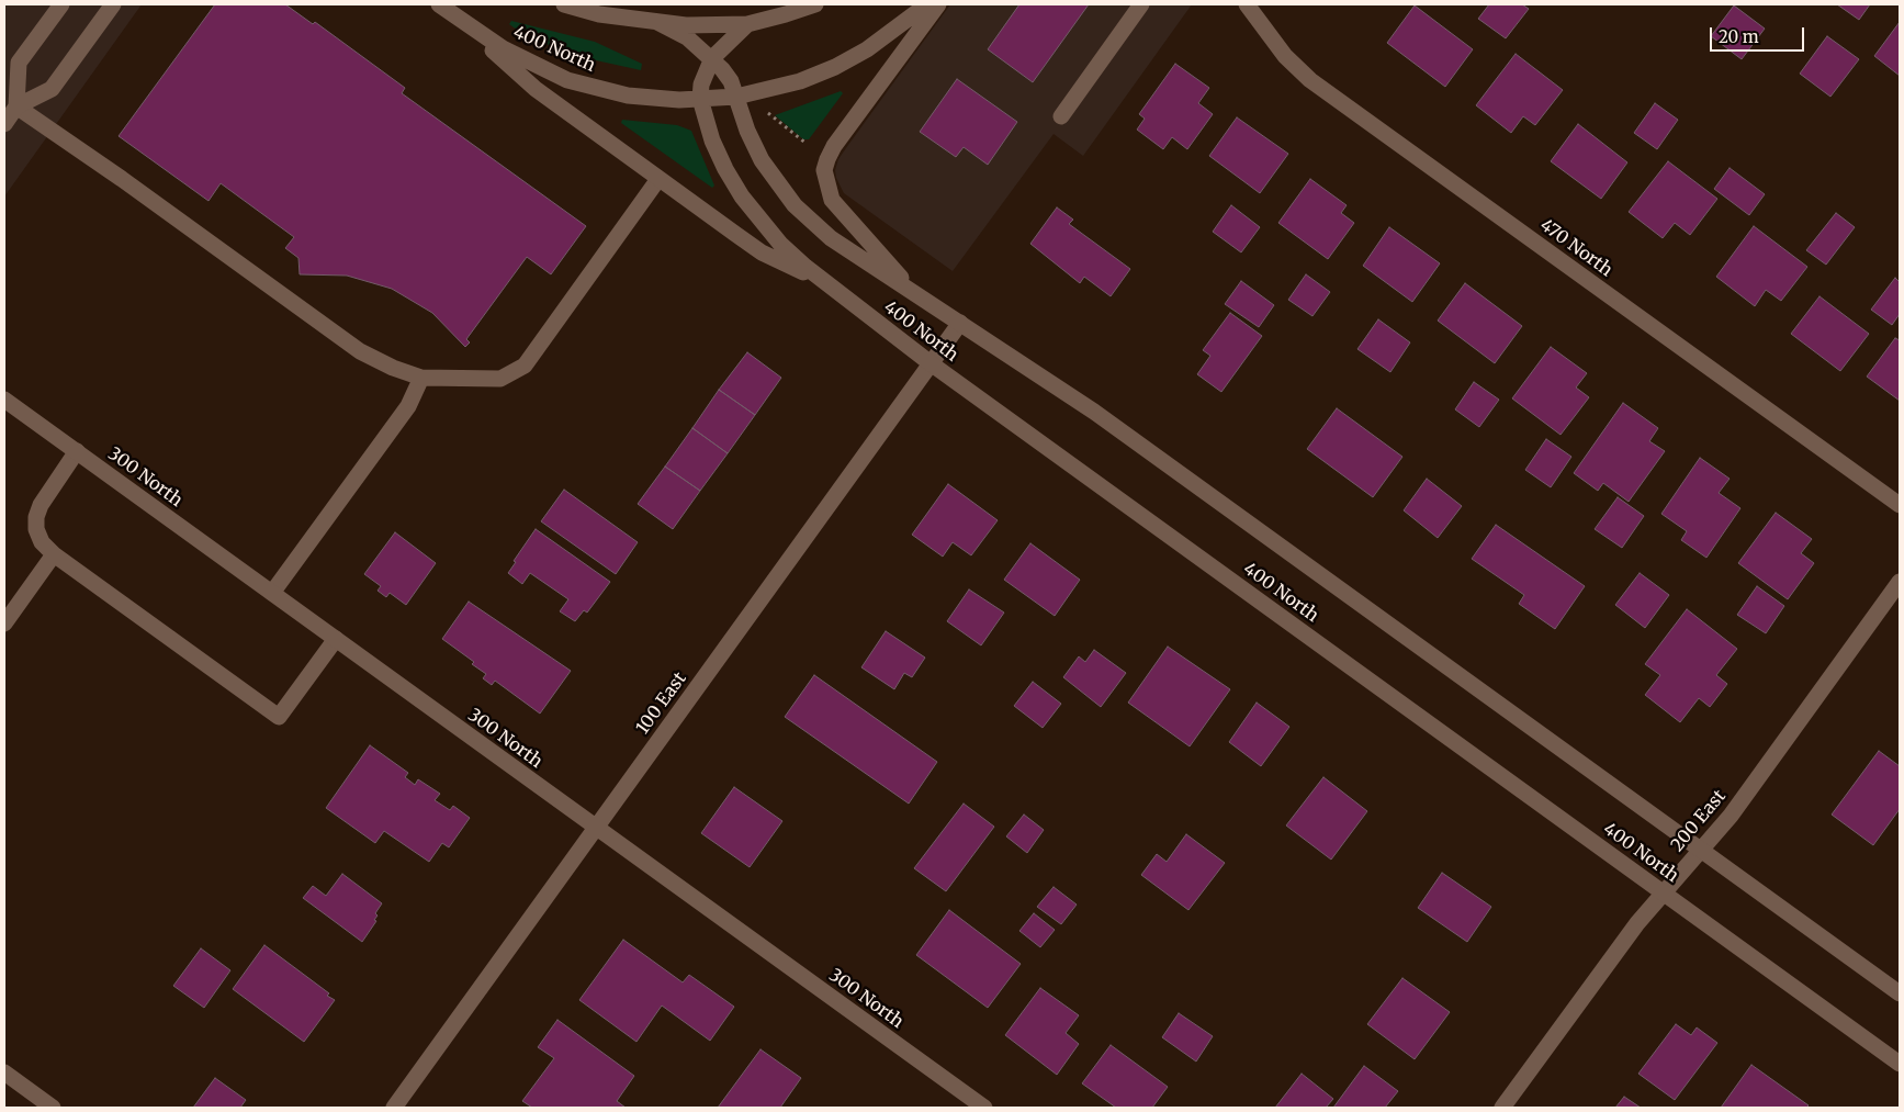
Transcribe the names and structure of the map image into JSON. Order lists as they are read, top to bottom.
{
  "streets": {
    "main road": [
      "400 North",
      "470 North",
      "300 North",
      "100 East",
      "200 East"
    ]
  },
  "crossings": [
    ["400 North", "100 East"],
    ["400 North", "200 East"],
    ["300 North", "100 East"]
  ],
  "scale_bar": "20 m"
}
